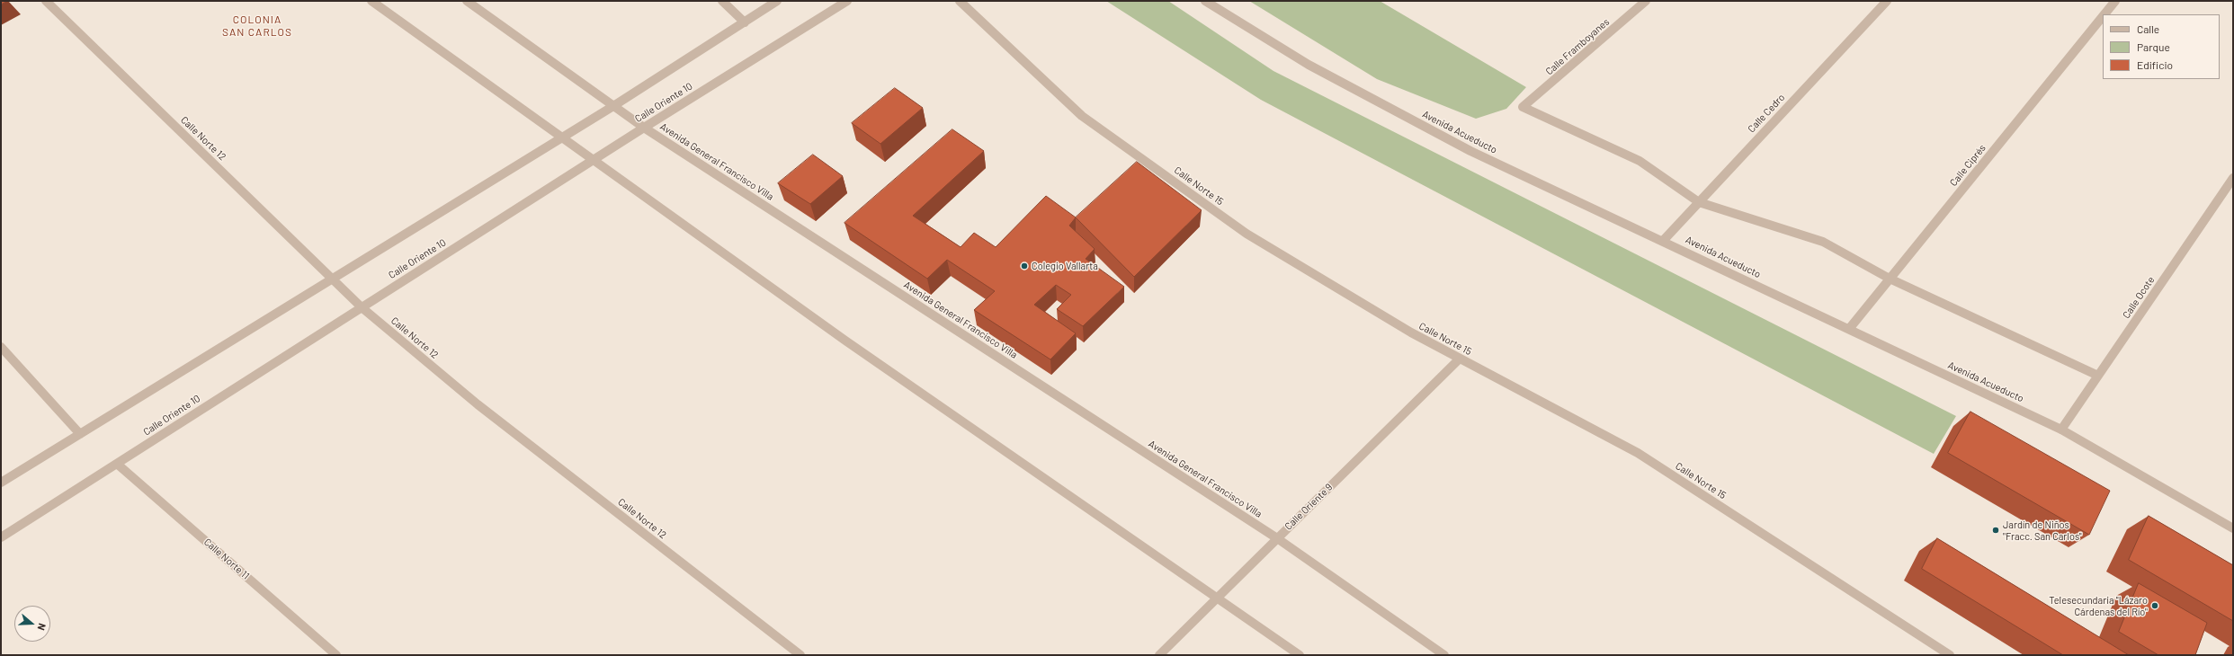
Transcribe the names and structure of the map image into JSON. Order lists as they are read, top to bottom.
{
  "streets": {
    "street": [
      "Calle Framboyanes",
      "Calle Oriente 10",
      "Calle Cedro",
      "Avenida Acueducto",
      "Calle Norte 12",
      "Avenida General Francisco Villa",
      "Calle Ciprés",
      "Calle Norte 15",
      "Calle Ocote",
      "Calle Oriente 9",
      "Calle Norte 11"
    ]
  },
  "crossings": [
    ["Calle Framboyanes", "Calle Cedro"],
    ["Calle Oriente 10", "Calle Norte 12"],
    ["Calle Oriente 10", "Avenida General Francisco Villa"],
    ["Calle Oriente 10", "Calle Norte 11"],
    ["Calle Cedro", "Avenida Acueducto"],
    ["Avenida Acueducto", "Calle Ciprés"],
    ["Avenida Acueducto", "Calle Ocote"],
    ["Avenida General Francisco Villa", "Calle Oriente 9"],
    ["Calle Norte 15", "Calle Oriente 9"]
  ],
  "districts": ["COLONIA SAN CARLOS"],
  "places": ["Colegio Vallarta", "Jardín de Niños \"Fracc. San Carlos\"", "Telesecundaria \"Lázaro Cárdenas del Río\""],
  "legend": ["Calle", "Parque", "Edificio"],
  "north": "right"
}
